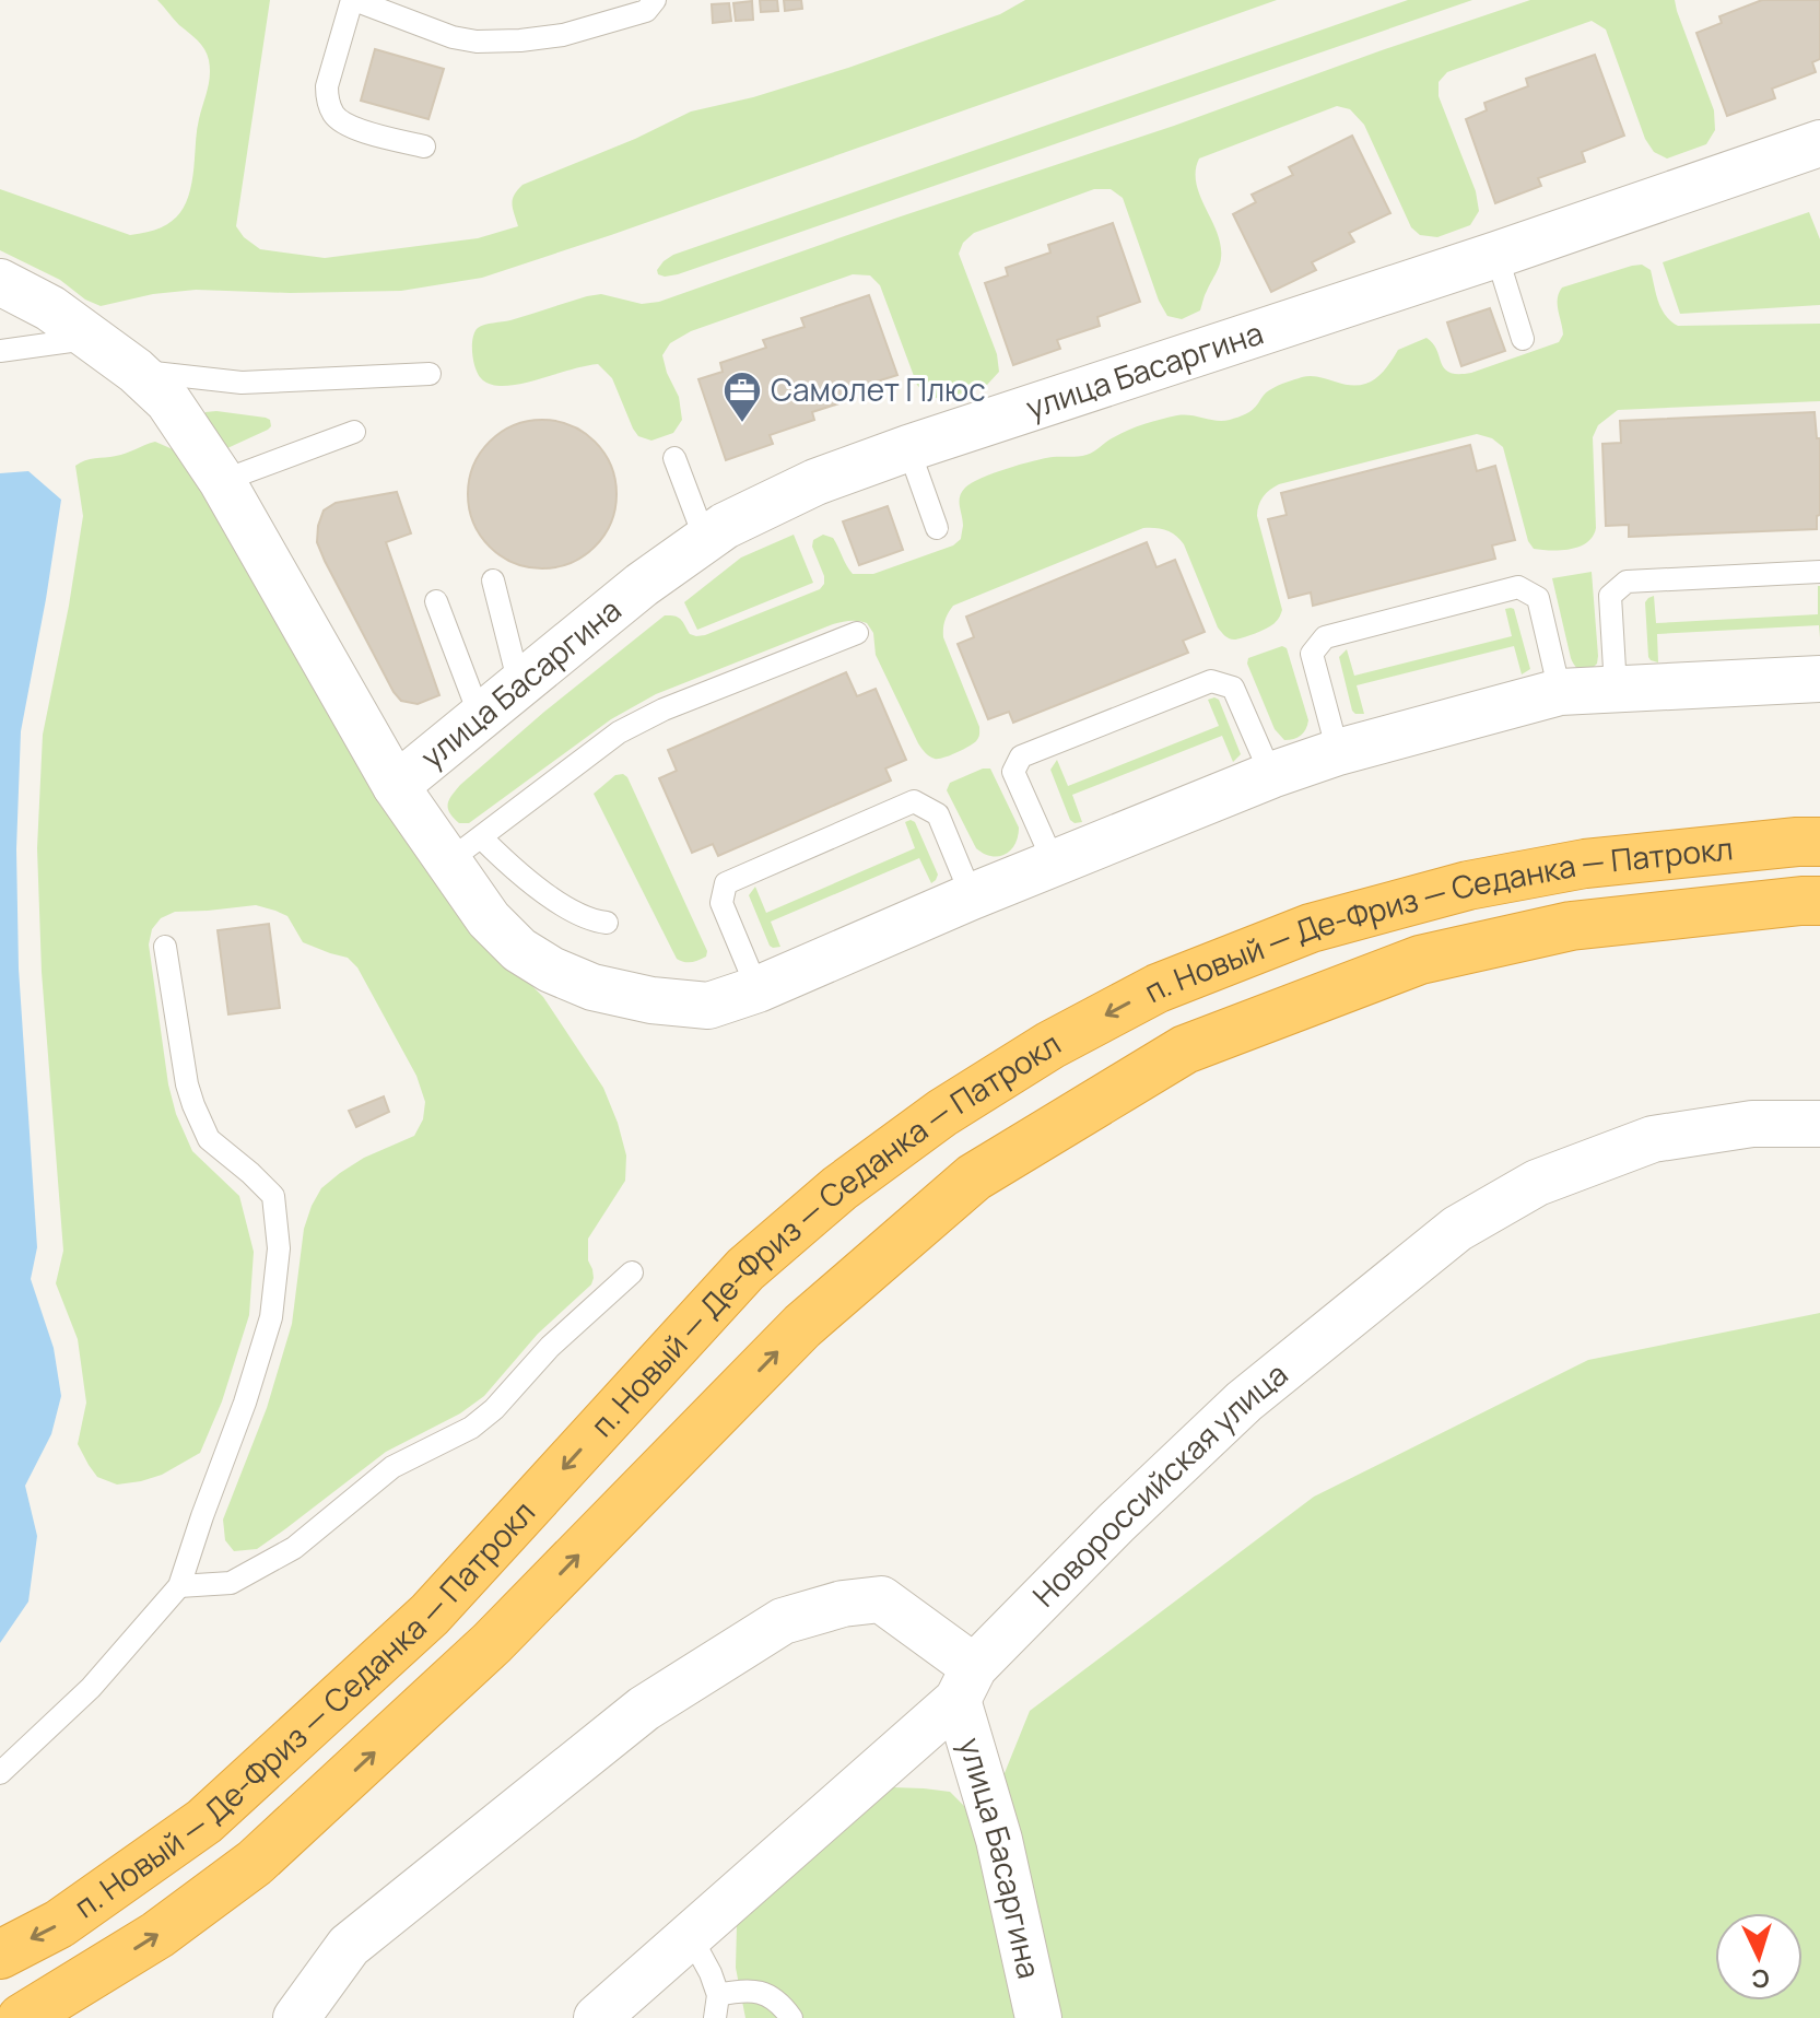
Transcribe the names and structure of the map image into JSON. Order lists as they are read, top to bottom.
{
  "streets": {
    "highway": ["п. Новый — Де-Фриз — Седанка — Патрокл"],
    "street": ["улица Басаргина", "Новороссийская улица"]
  },
  "crossings": [
    ["улица Басаргина", "Новороссийская улица"]
  ],
  "places": {
    "office": ["Самолет Плюс"]
  },
  "north": "bottom"
}
